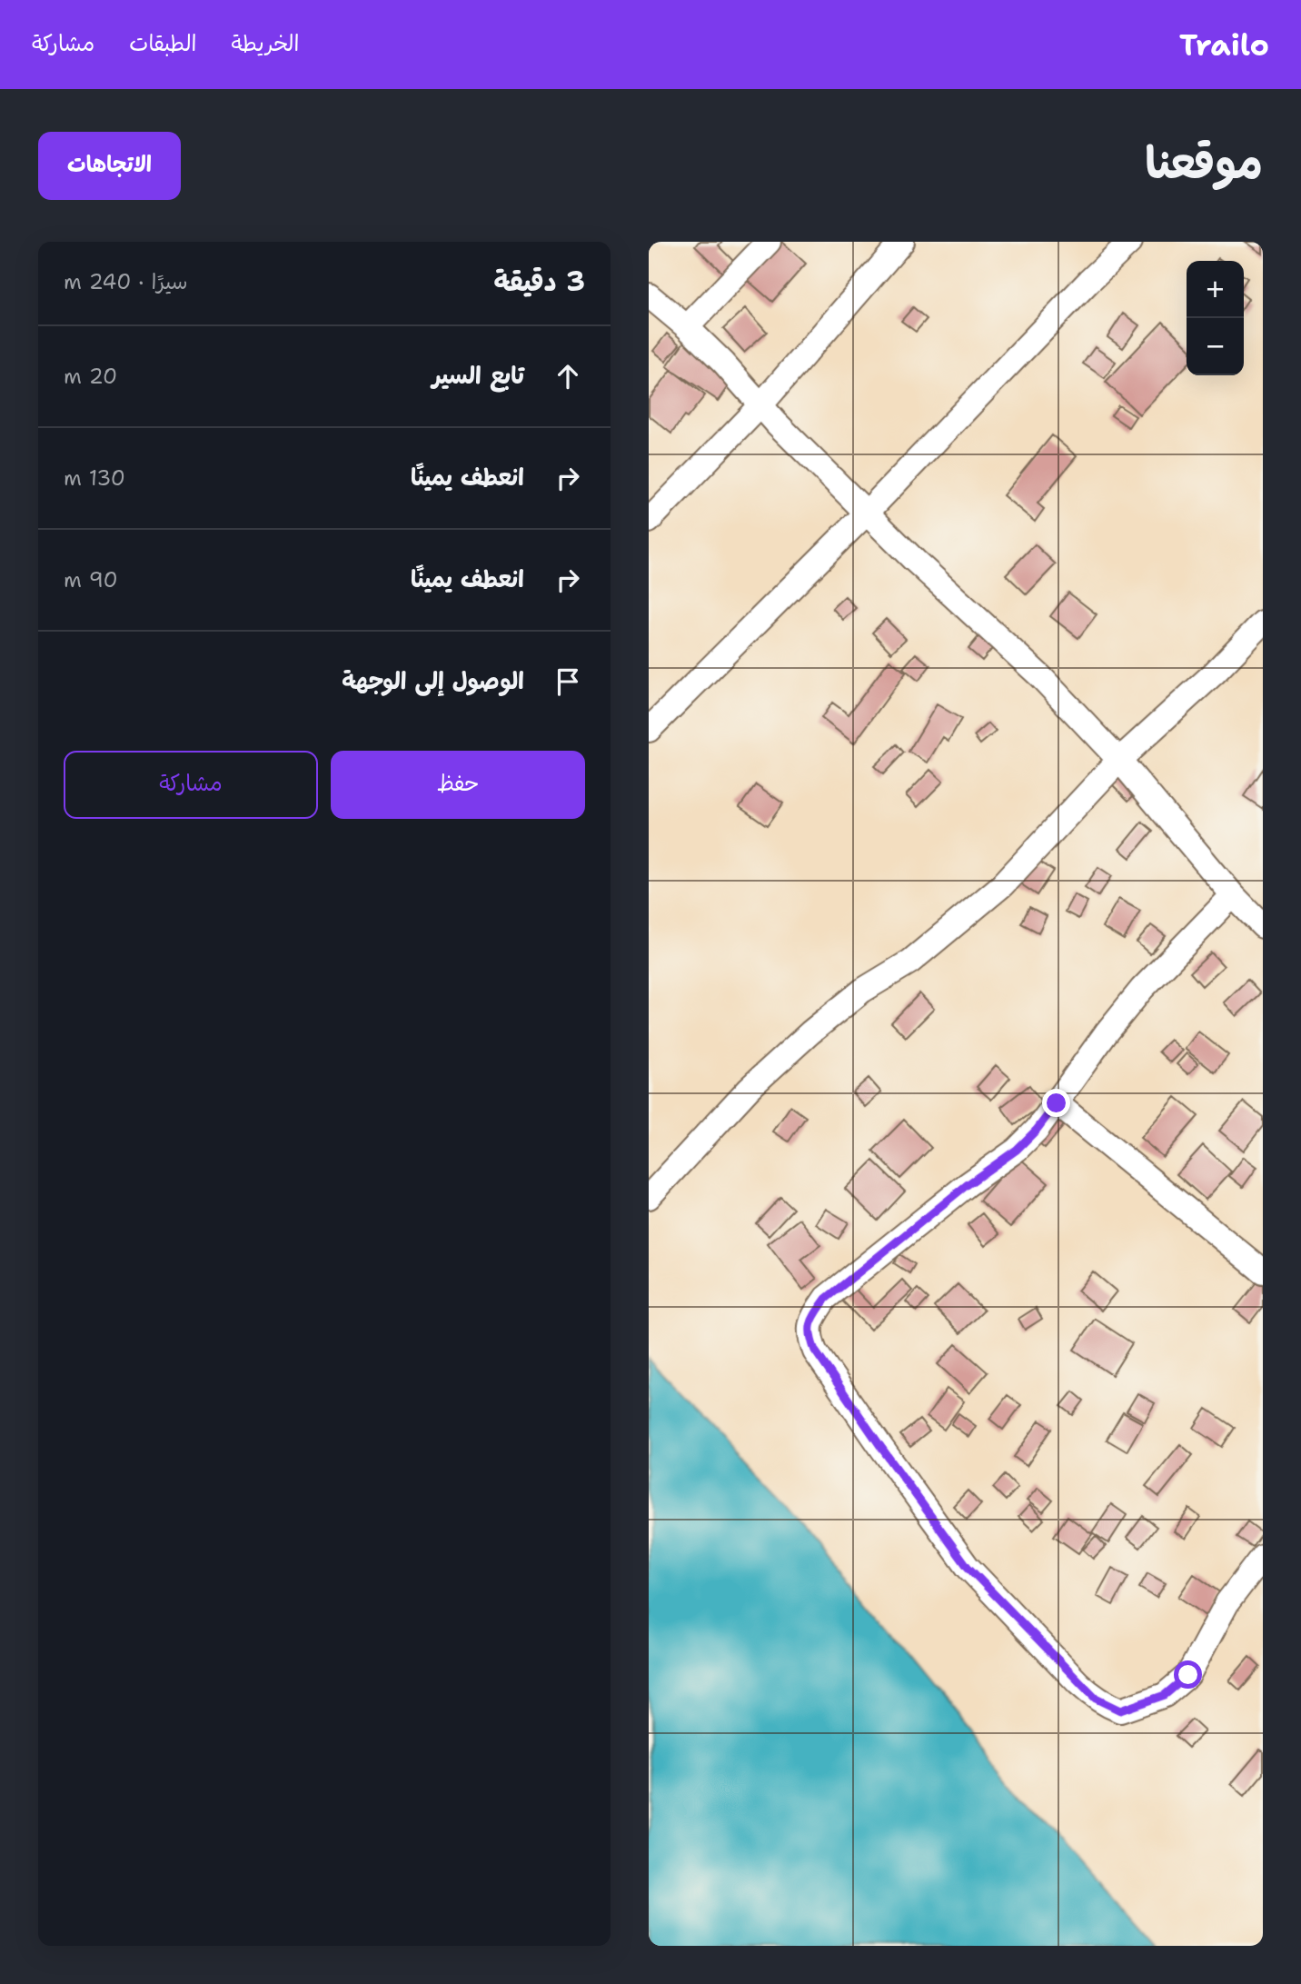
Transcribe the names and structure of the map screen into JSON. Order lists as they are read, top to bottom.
{
  "page": {
    "header": "Trailo",
    "nav": ["الخريطة", "الطبقات", "مشاركة"],
    "title": "موقعنا",
    "buttons": [
      "الاتجاهات",
      ["حفظ", "مشاركة"]
    ],
    "heading": ["3 دقيقة", "سيرًا · 240 m"],
    "map_buttons": ["+", "−"],
    "list": [
      ["تابع السير", "20 m"],
      ["انعطف يمينًا", "130 m"],
      ["انعطف يمينًا", "90 m"],
      "الوصول إلى الوجهة"
    ]
  }
}
